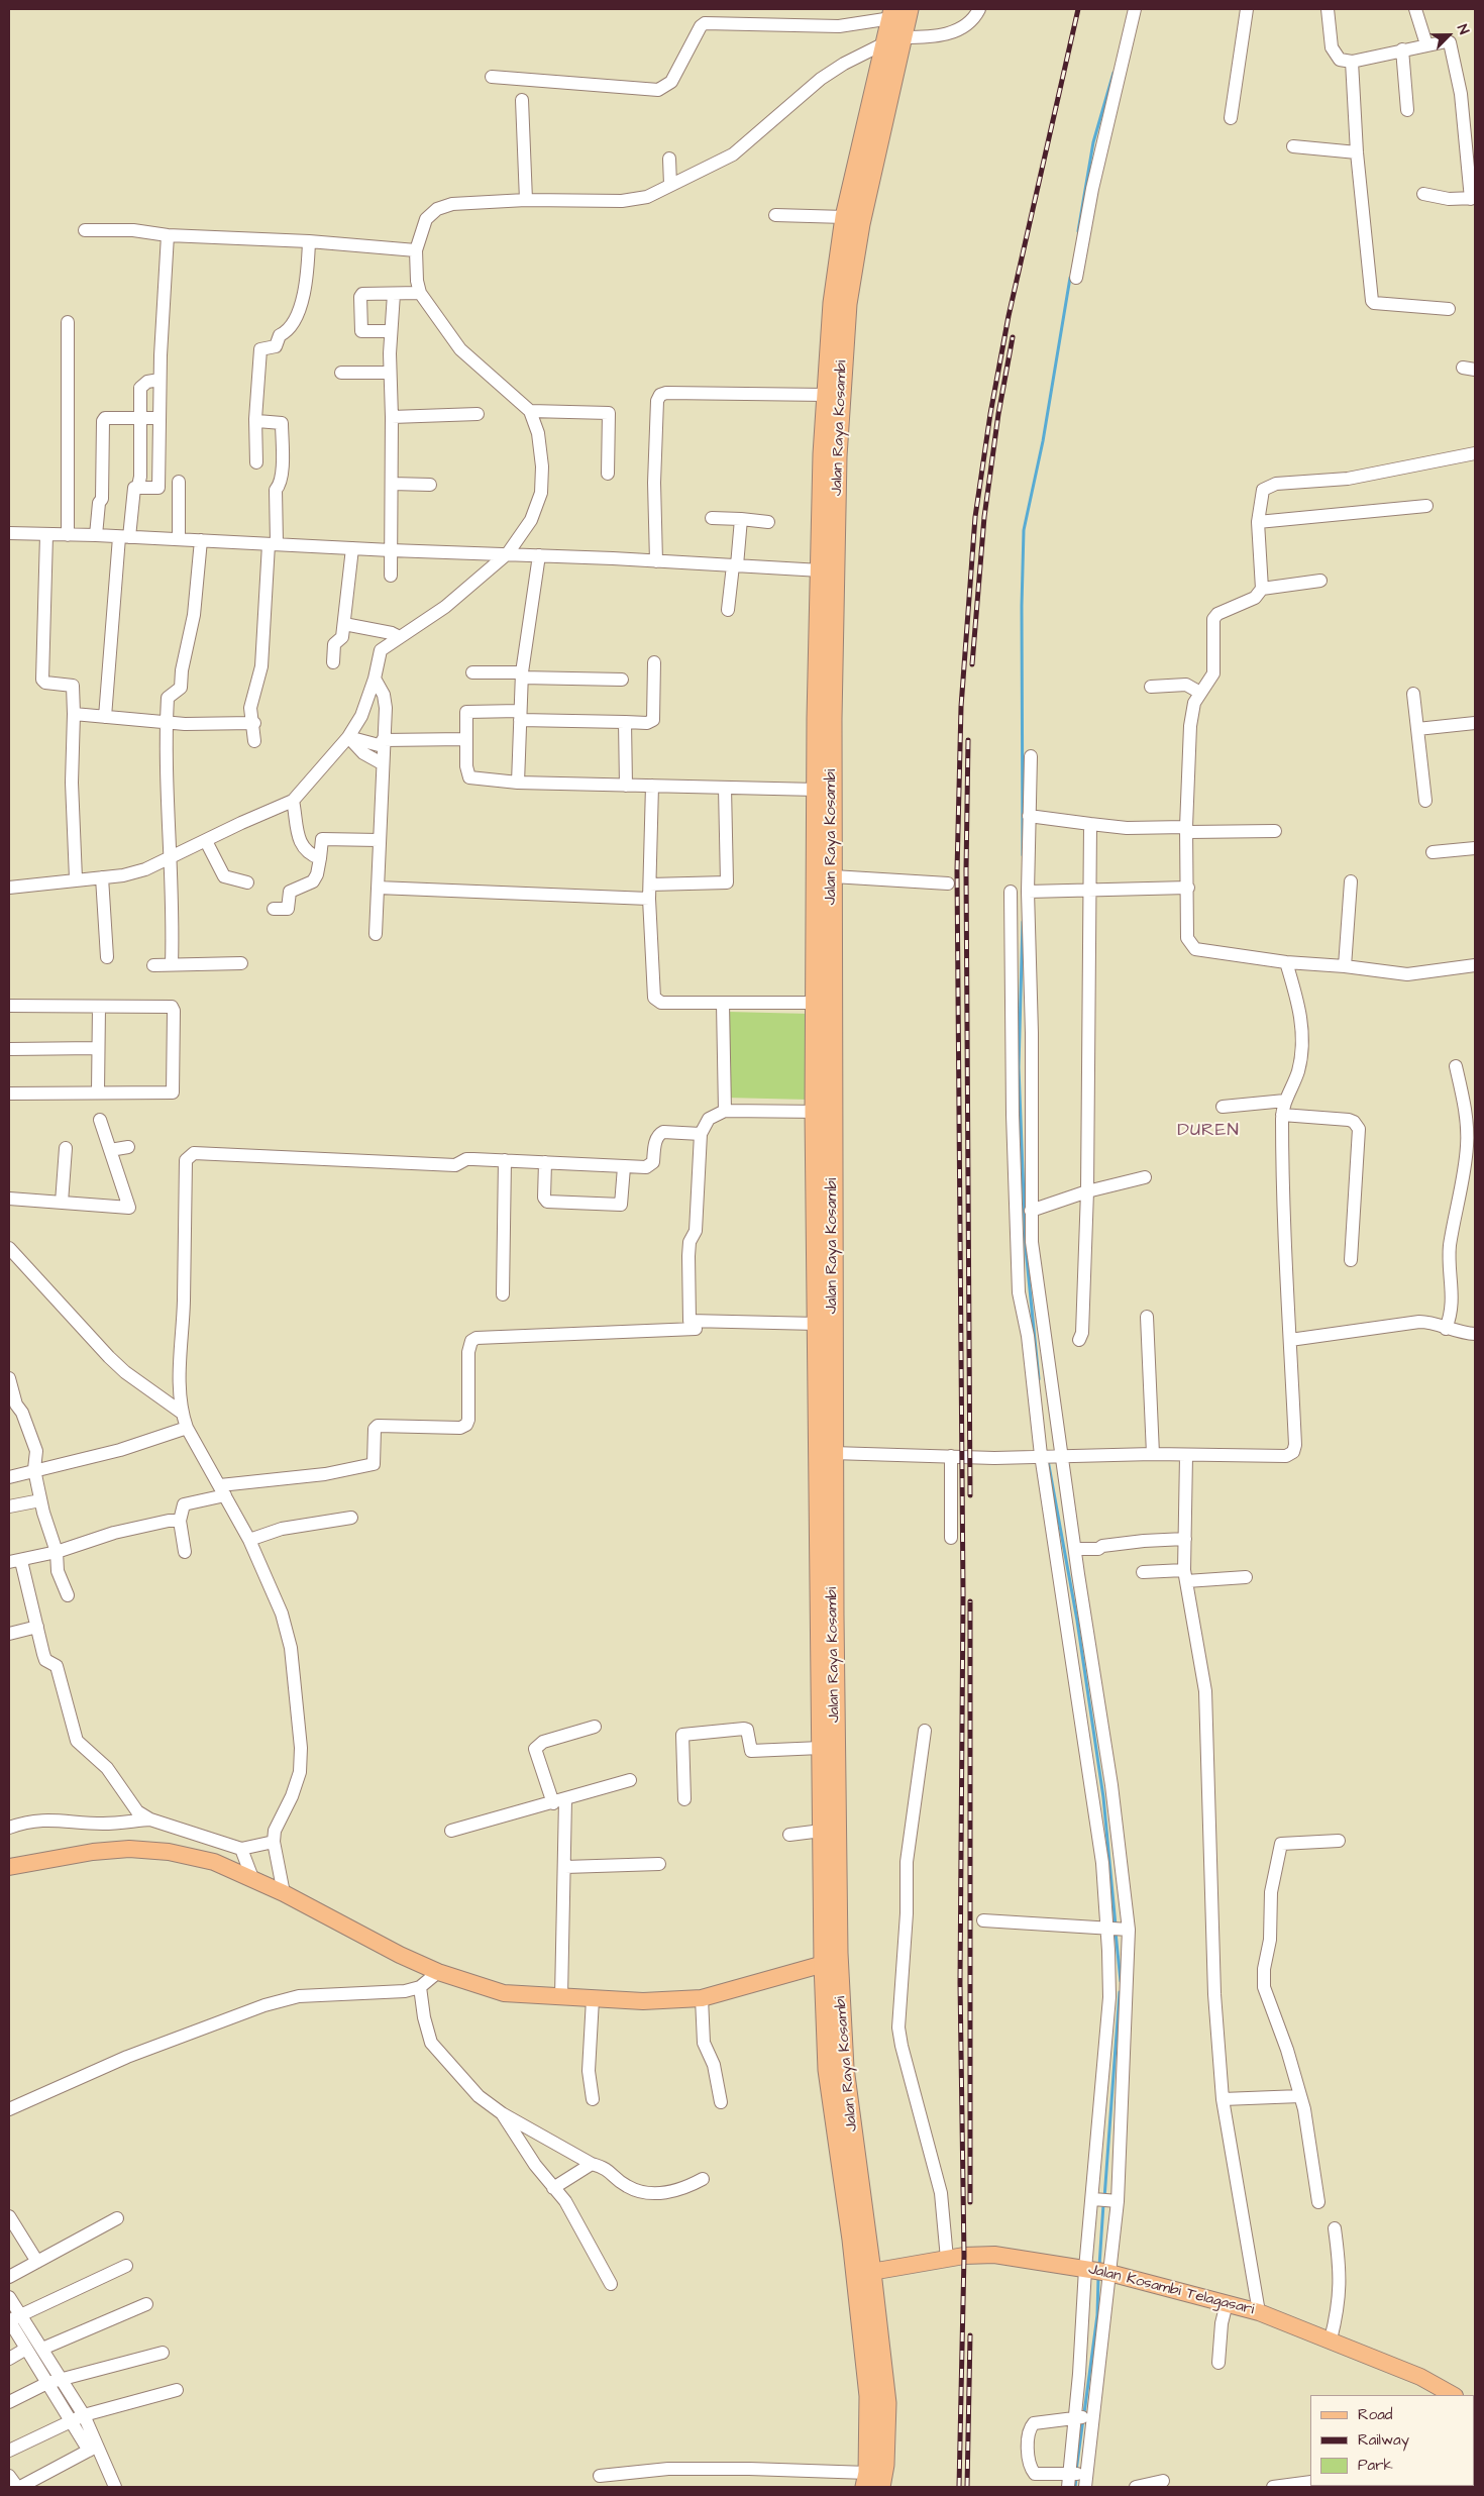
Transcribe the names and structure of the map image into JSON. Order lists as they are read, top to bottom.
{
  "streets": {
    "highway": ["Jalan Raya Kosambi"],
    "main road": ["Jalan Kosambi Telagasari"]
  },
  "crossings": [
    ["Jalan Raya Kosambi", "Jalan Kosambi Telagasari"]
  ],
  "districts": ["DUREN"],
  "legend": ["Road", "Railway", "Park"],
  "north": "top right"
}
